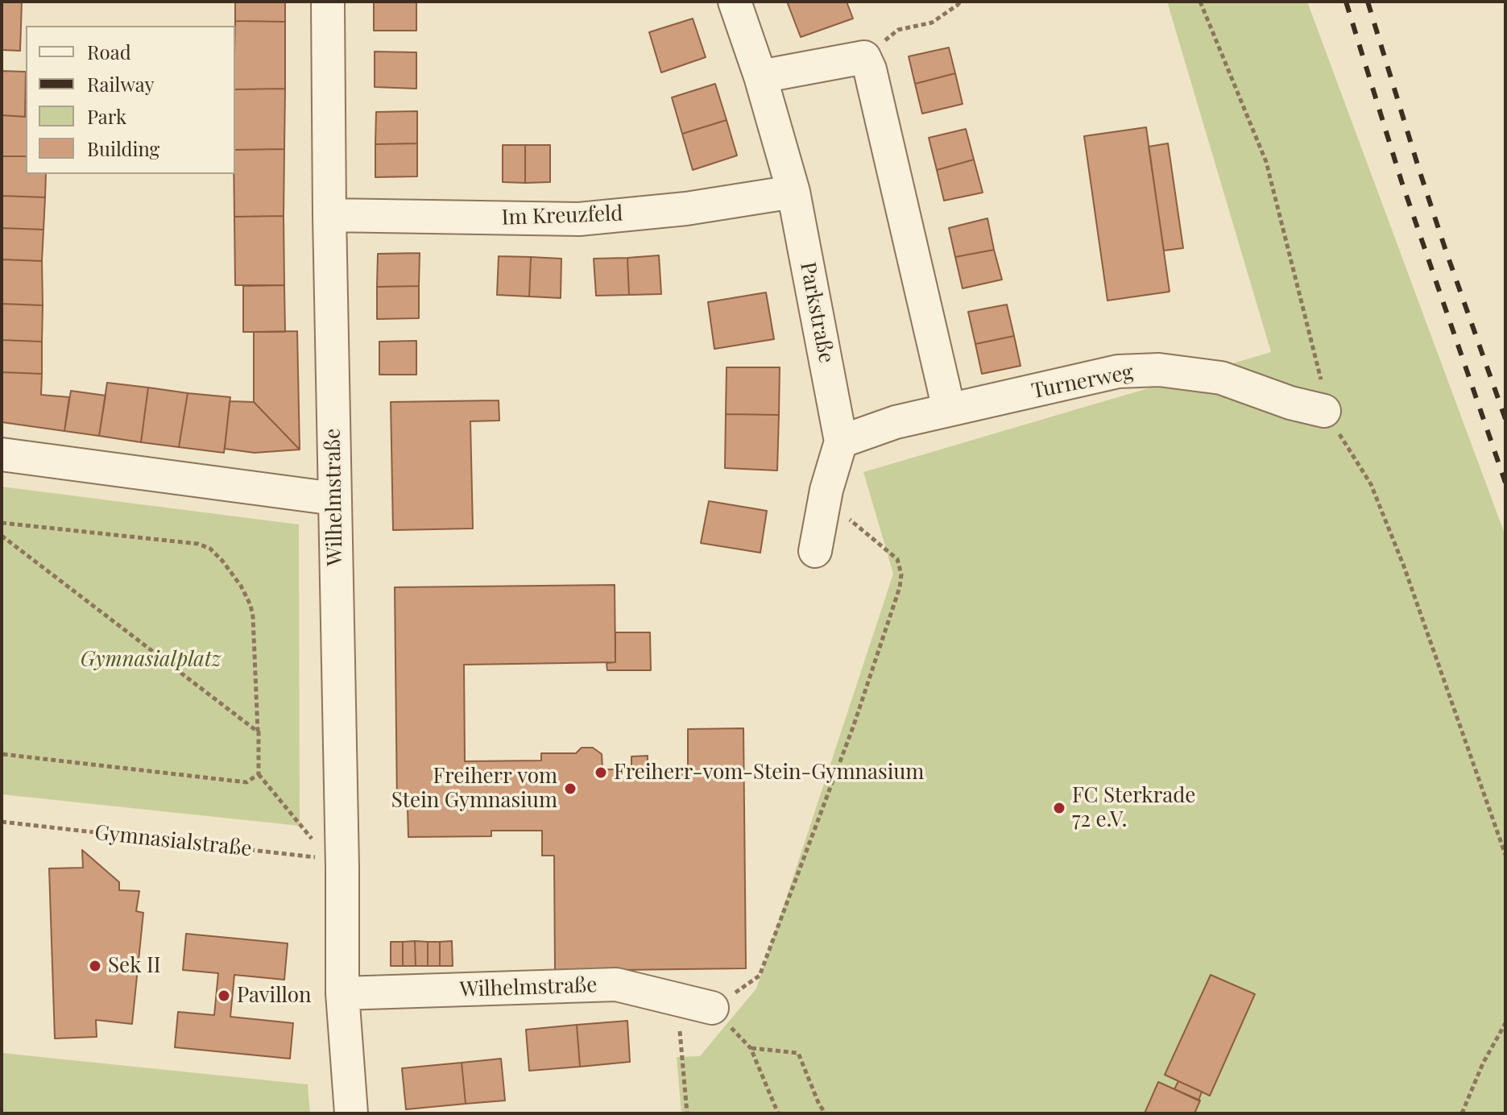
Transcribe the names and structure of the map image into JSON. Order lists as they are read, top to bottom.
{
  "streets": {
    "street": [
      "Im Kreuzfeld",
      "Parkstraße",
      "Turnerweg",
      "Wilhelmstraße"
    ],
    "path": ["Gymnasialstraße"]
  },
  "crossings": [
    ["Im Kreuzfeld", "Parkstraße"],
    ["Im Kreuzfeld", "Wilhelmstraße"],
    ["Parkstraße", "Turnerweg"],
    ["Wilhelmstraße", "Gymnasialstraße"]
  ],
  "parks": ["Gymnasialplatz"],
  "places": [
    "Freiherr-vom-Stein-Gymnasium",
    "Freiherr vom Stein Gymnasium",
    "FC Sterkrade 72 e.V.",
    "Sek II",
    "Pavillon"
  ],
  "legend": [
    "Road",
    "Railway",
    "Park",
    "Building"
  ]
}
